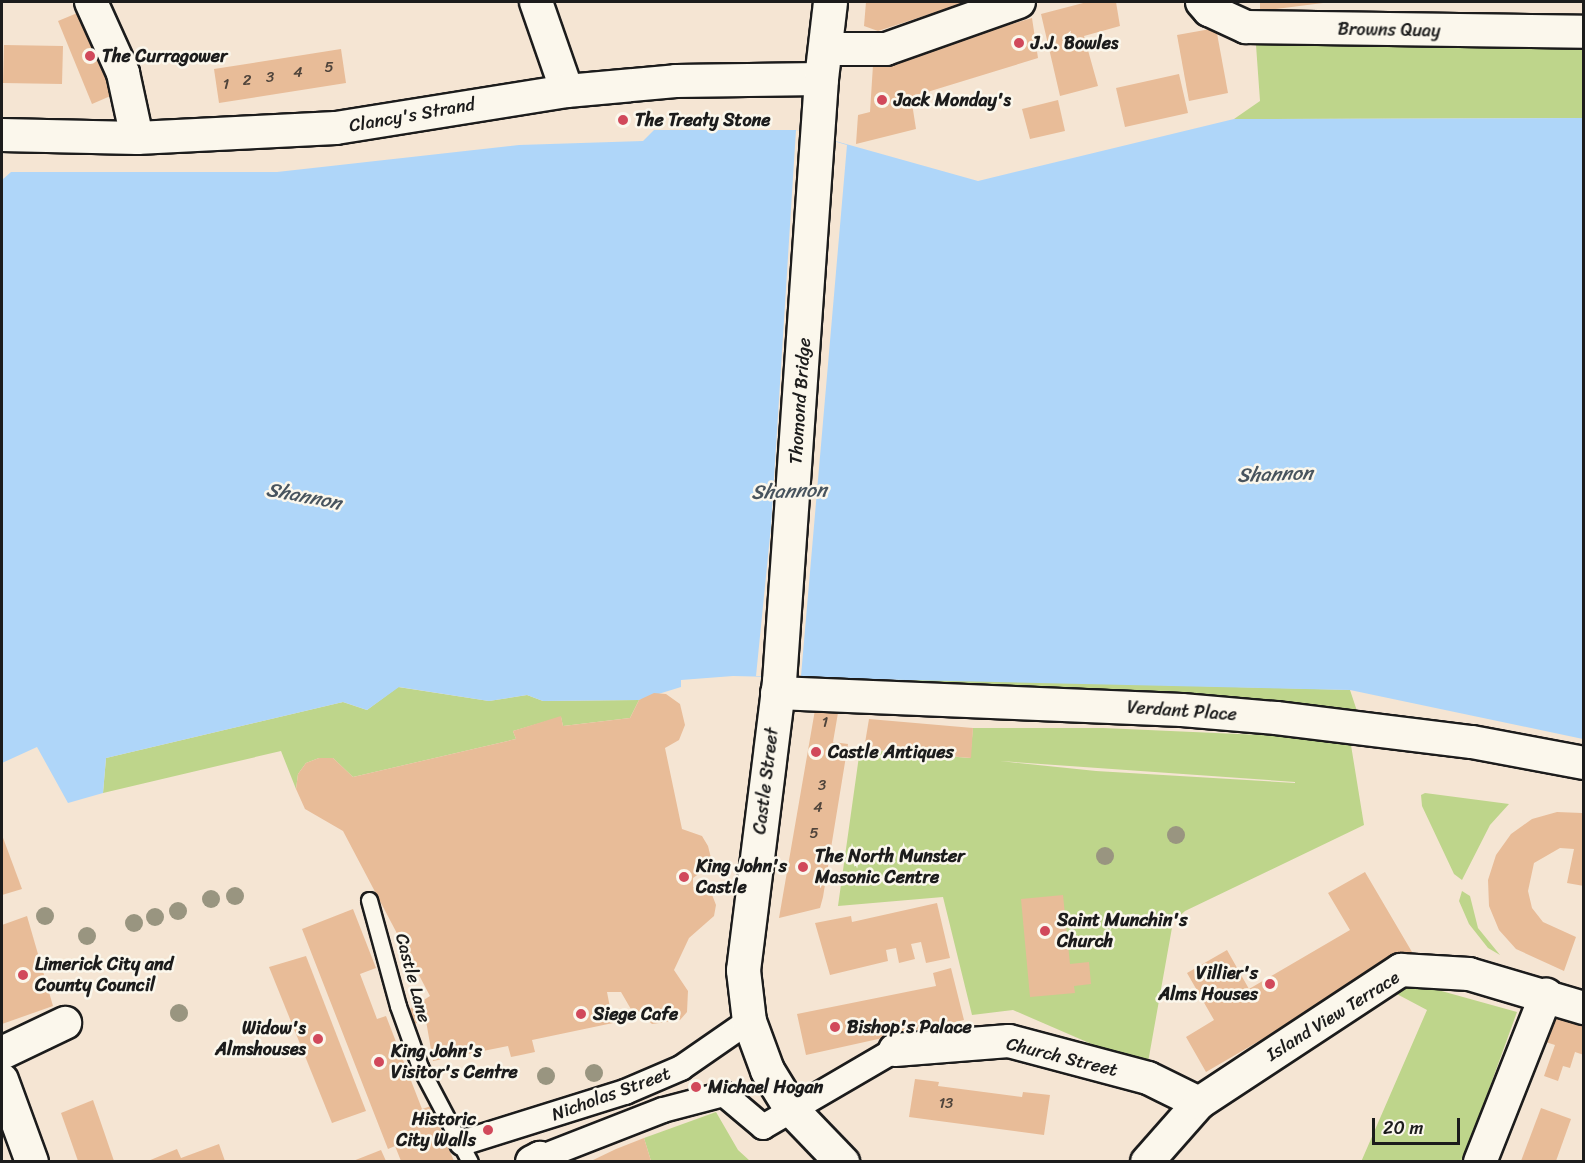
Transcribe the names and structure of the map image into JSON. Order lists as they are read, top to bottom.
{
  "streets": {
    "main road": ["Thomond Bridge", "Castle Street"],
    "street": [
      "Browns Quay",
      "Clancy's Strand",
      "Verdant Place",
      "Island View Terrace",
      "Church Street",
      "Nicholas Street"
    ],
    "lane": ["Castle Lane"]
  },
  "crossings": [
    ["Clancy's Strand", "Thomond Bridge"],
    ["Thomond Bridge", "Verdant Place"],
    ["Thomond Bridge", "Castle Street"],
    ["Verdant Place", "Castle Street"],
    ["Castle Street", "Church Street"],
    ["Castle Street", "Nicholas Street"],
    ["Castle Lane", "Nicholas Street"],
    ["Island View Terrace", "Church Street"],
    ["Church Street", "Nicholas Street"]
  ],
  "water": ["Shannon"],
  "places": [
    "J.J. Bowles",
    "The Curragower",
    "Jack Monday's",
    "The Treaty Stone",
    "Castle Antiques",
    "The North Munster Masonic Centre",
    "King John's Castle",
    "Saint Munchin's Church",
    "Limerick City and County Council",
    "Villier's Alms Houses",
    "Siege Cafe",
    "Bishop's Palace",
    "Widow's Almshouses",
    "King John's Visitor's Centre",
    "Michael Hogan",
    "Historic City Walls"
  ],
  "house_numbers": [
    "5",
    "4",
    "3",
    "2",
    "1",
    "1",
    "3",
    "4",
    "5",
    "13"
  ],
  "scale_bar": "20 m"
}
